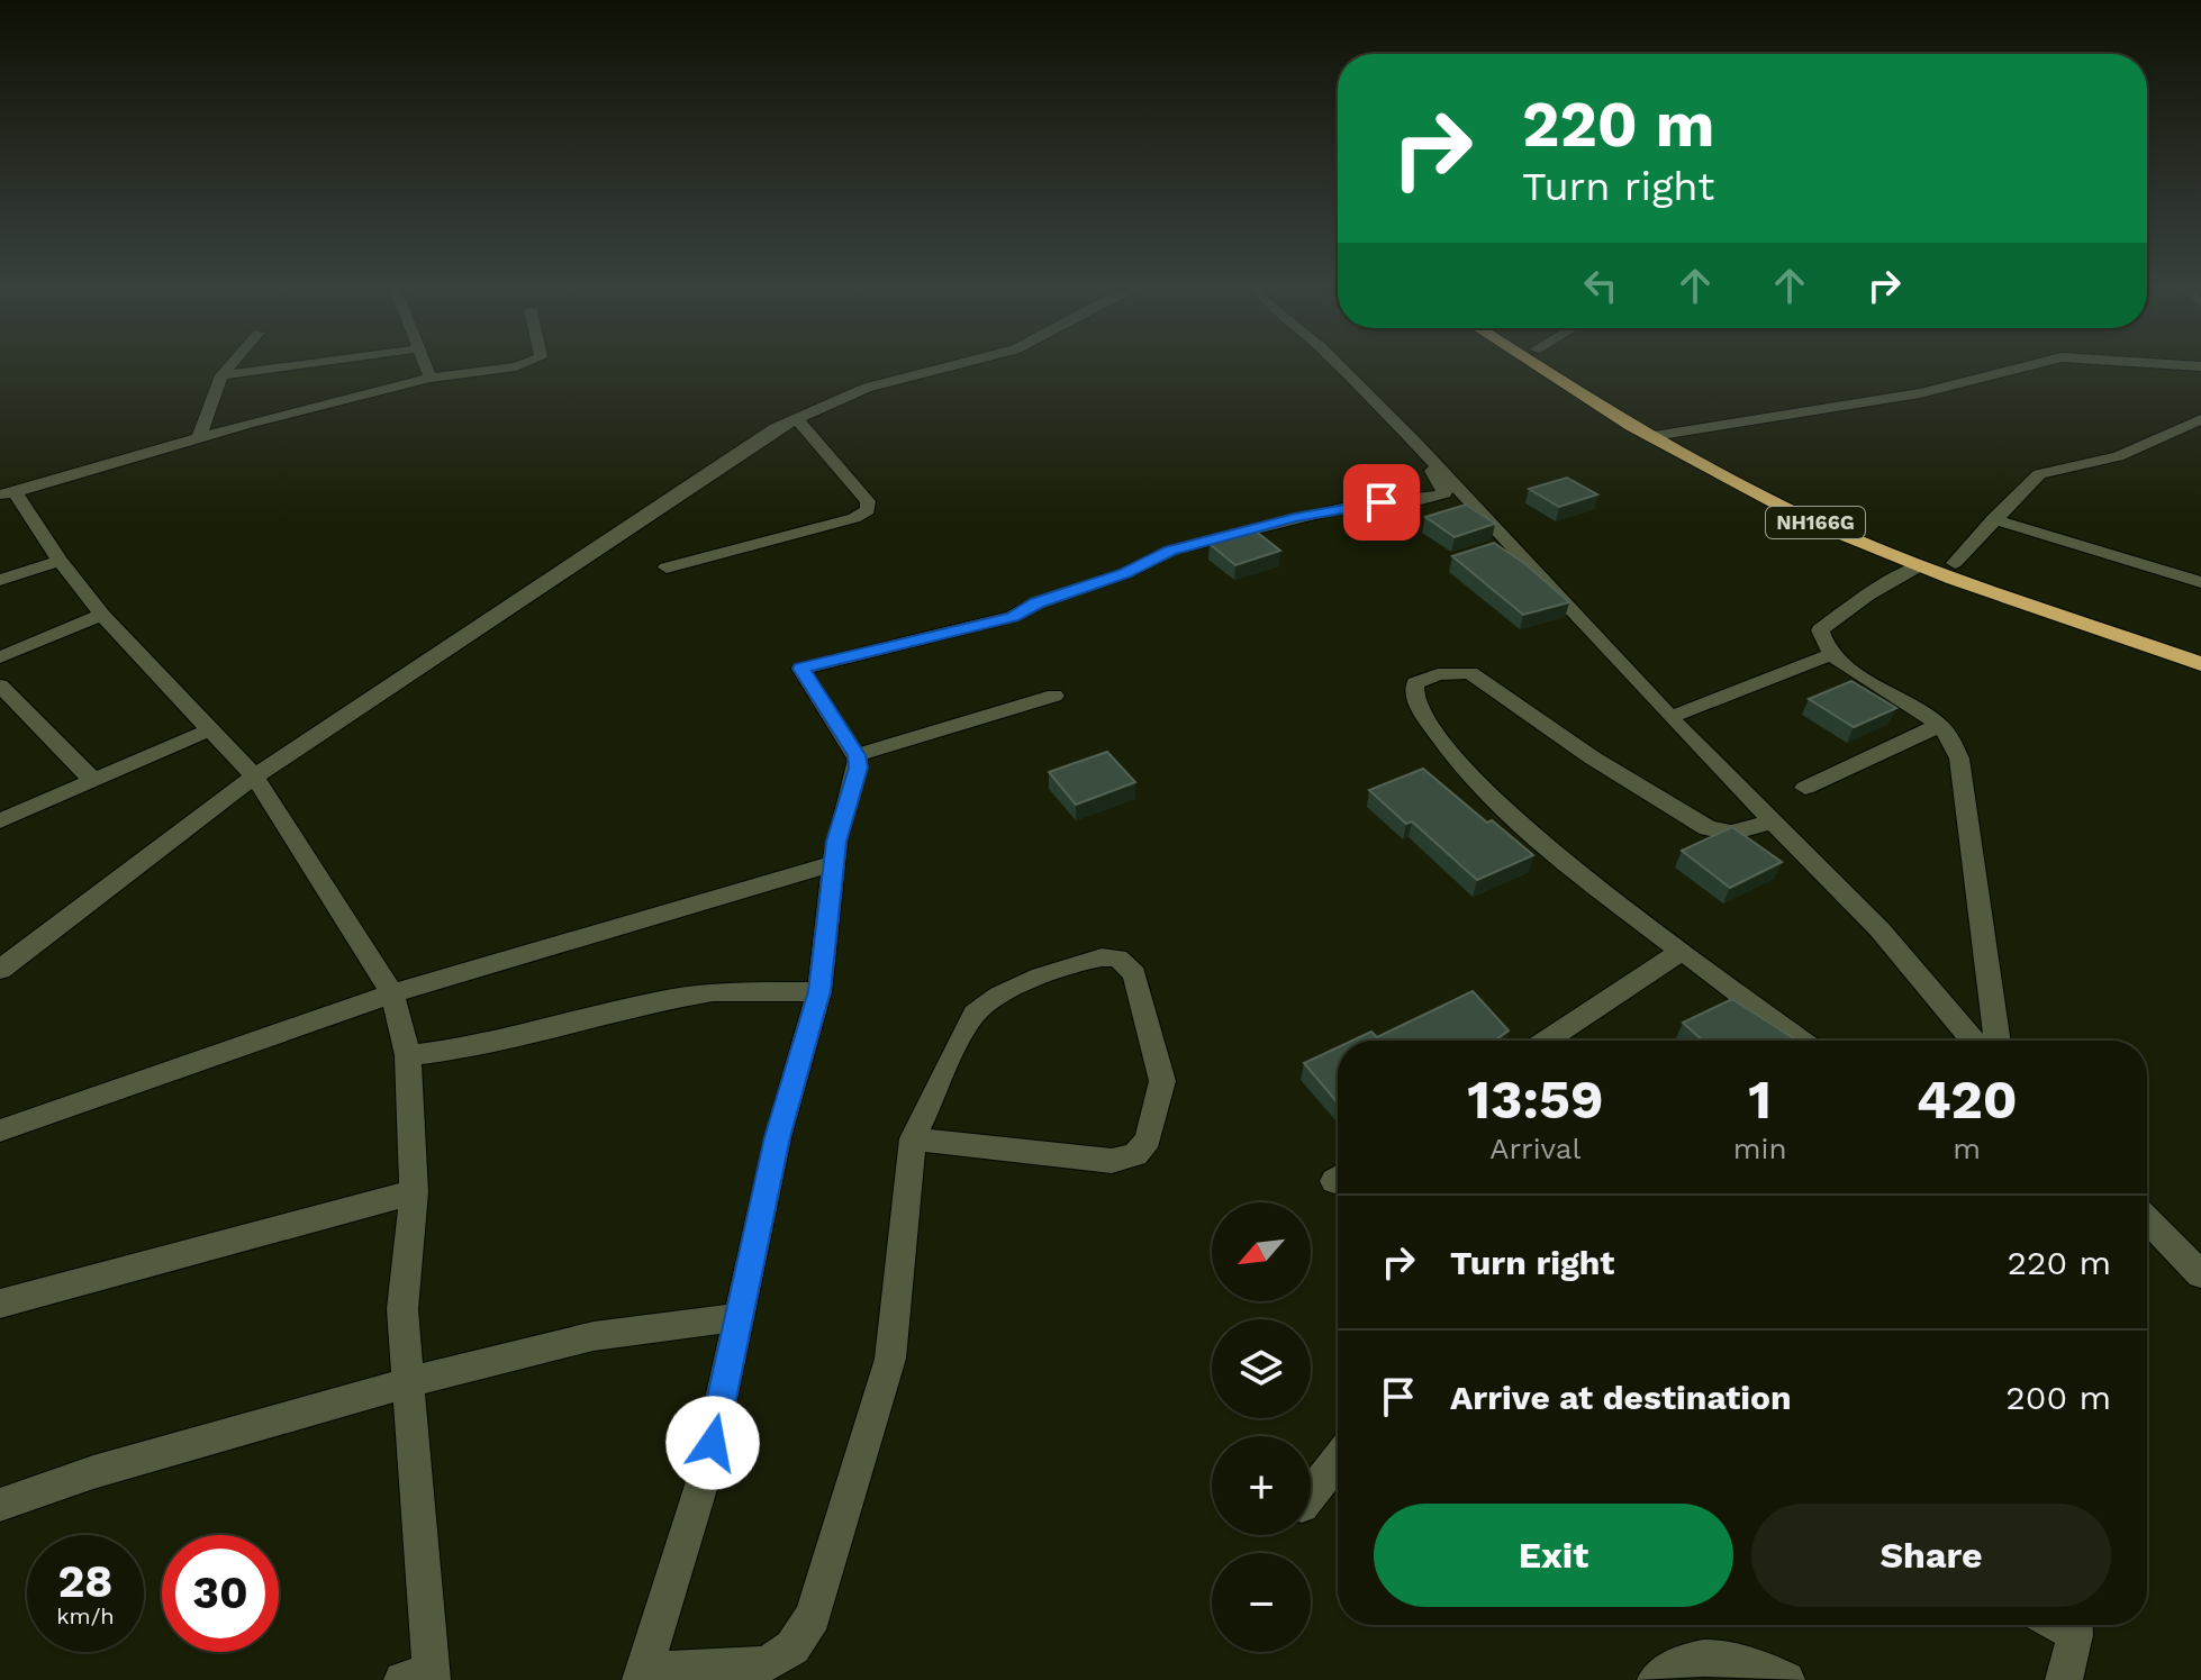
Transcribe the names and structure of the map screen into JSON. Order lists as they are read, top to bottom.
{
  "streets": {
    "highway": ["NH166G"]
  },
  "north": "bottom left",
  "page": {
    "turn": ["220 m", "Turn right"],
    "eta": [
      "13:59",
      "Arrival",
      "1",
      "min",
      "420",
      "m"
    ],
    "list": [
      {
        "name": "Turn right",
        "value": "220 m"
      },
      {
        "name": "Arrive at destination",
        "value": "200 m"
      }
    ],
    "map_buttons": ["+", "−"],
    "buttons": ["Exit", "Share"],
    "speed": "28 km/h",
    "limit": "30"
  }
}
